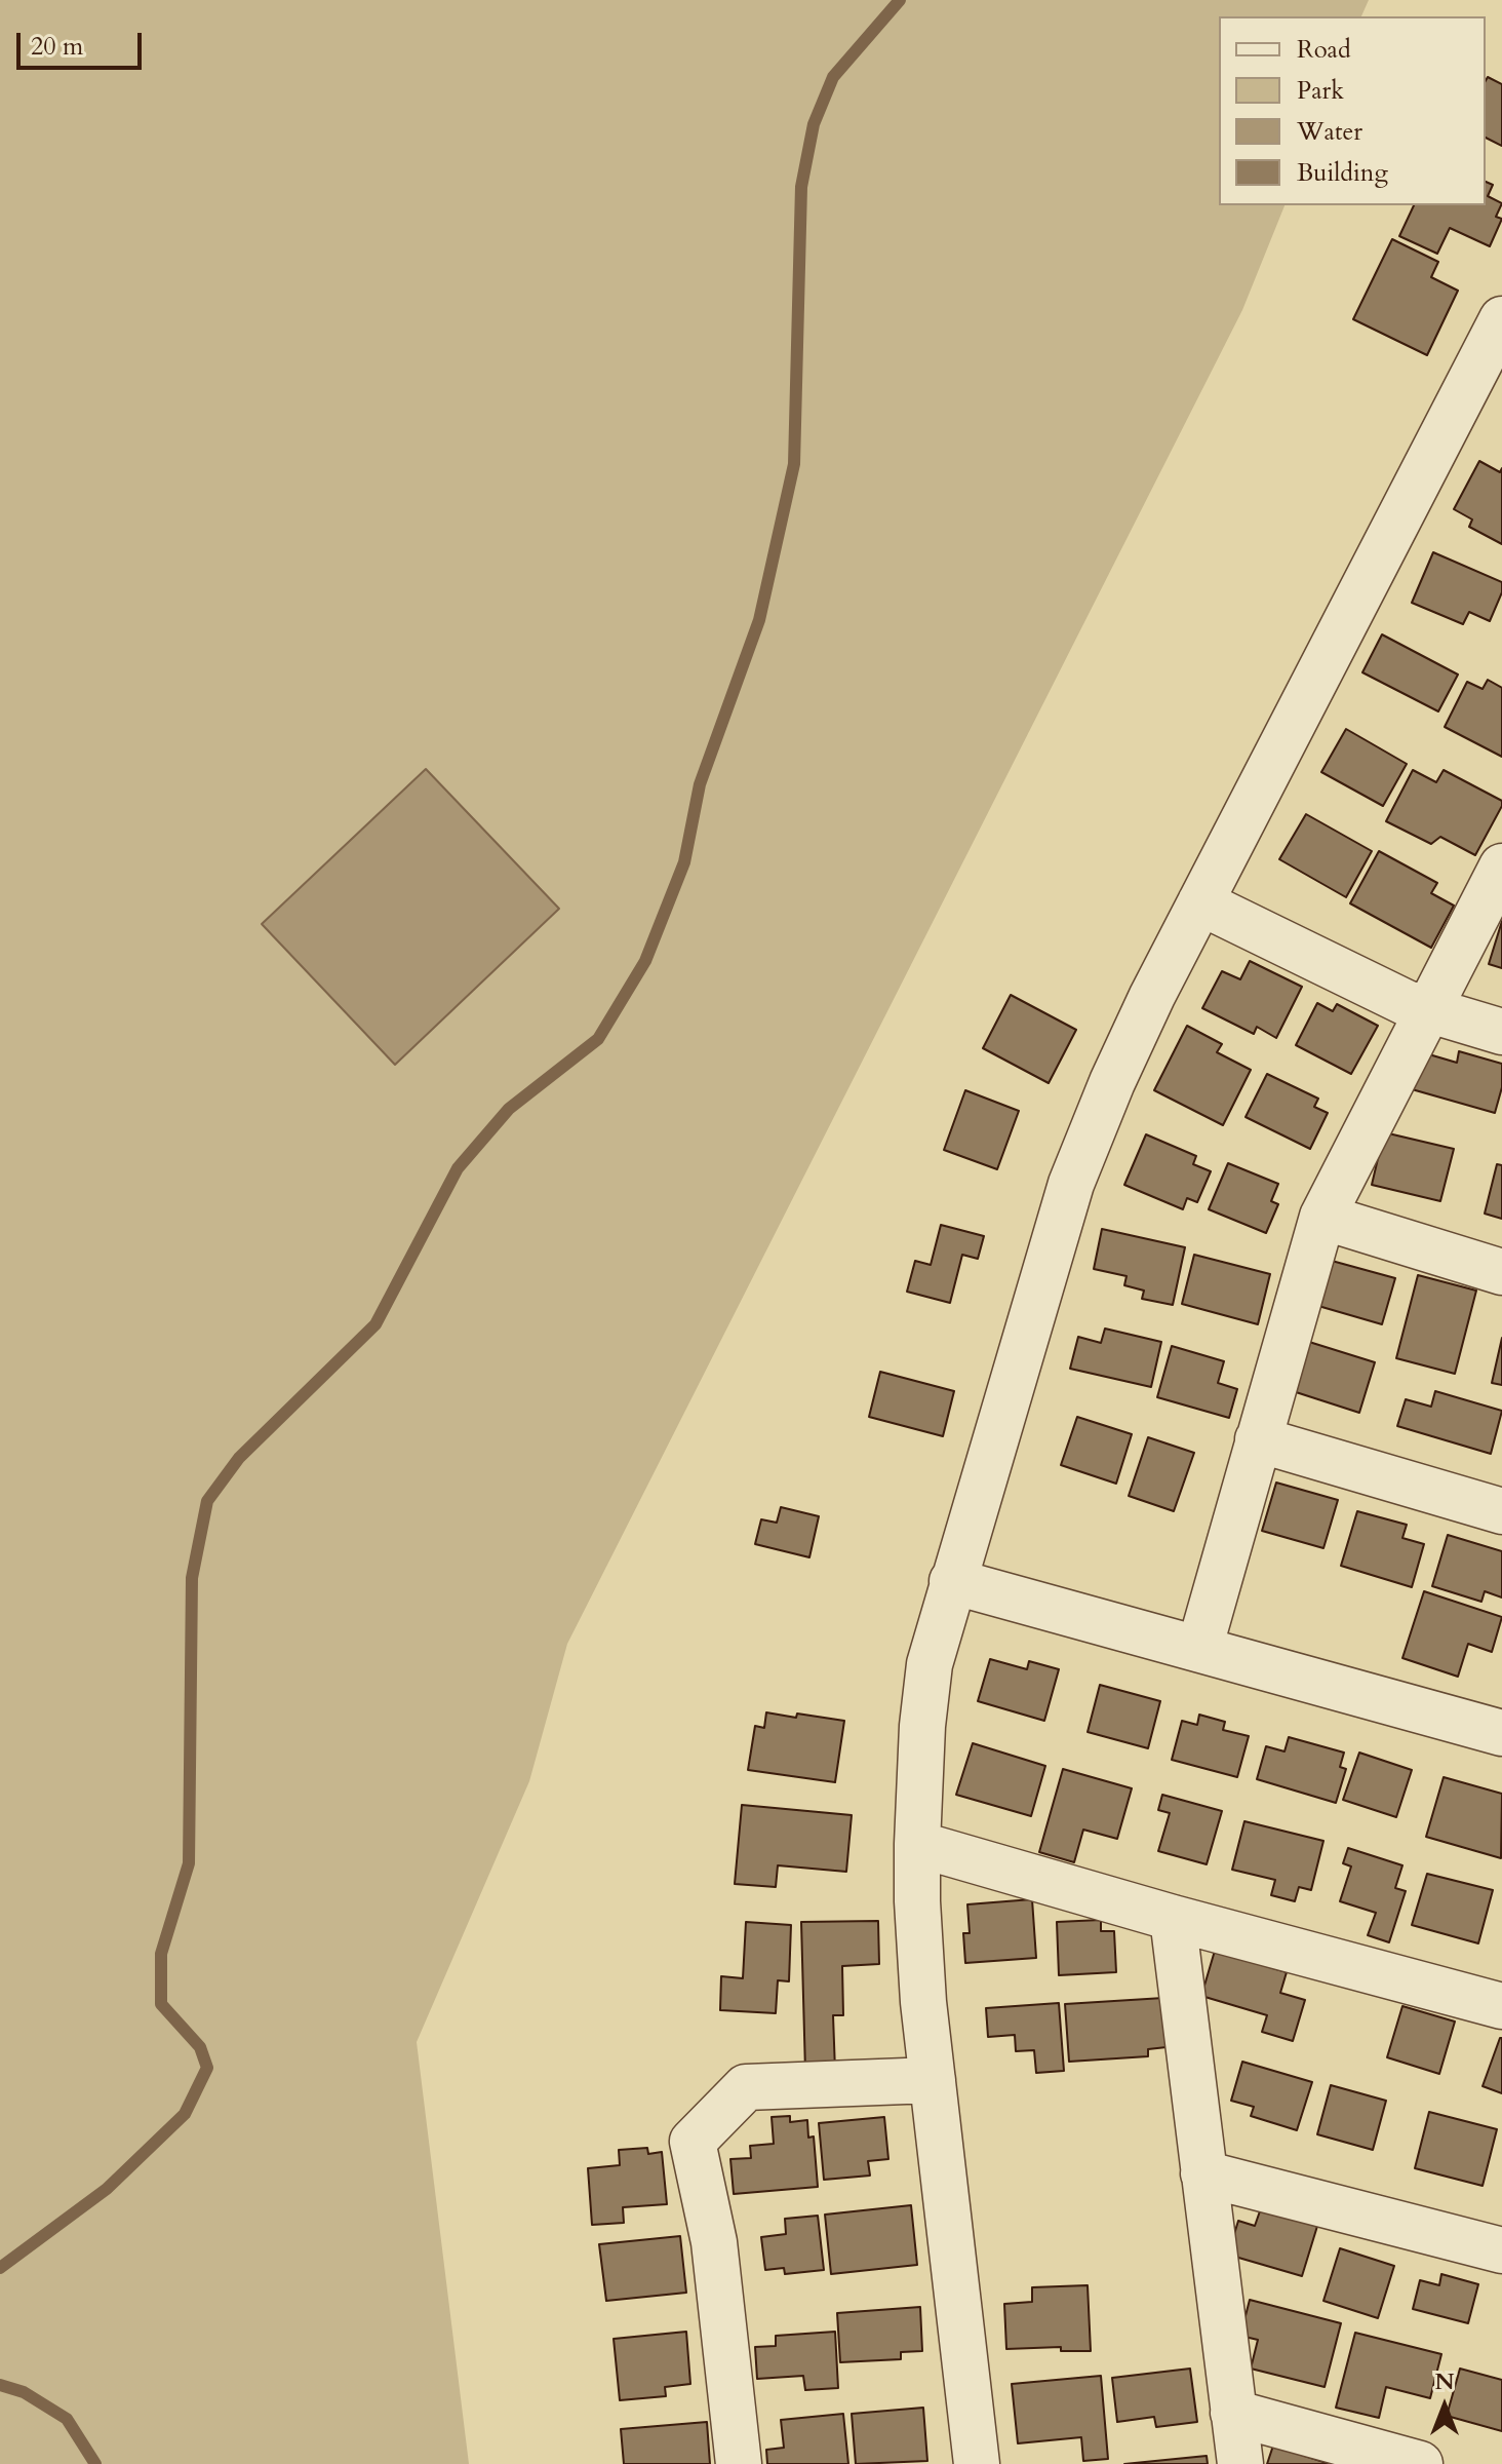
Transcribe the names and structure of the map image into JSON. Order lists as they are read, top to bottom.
{
  "legend": [
    "Road",
    "Park",
    "Water",
    "Building"
  ],
  "scale_bar": "20 m",
  "north": "top"
}
